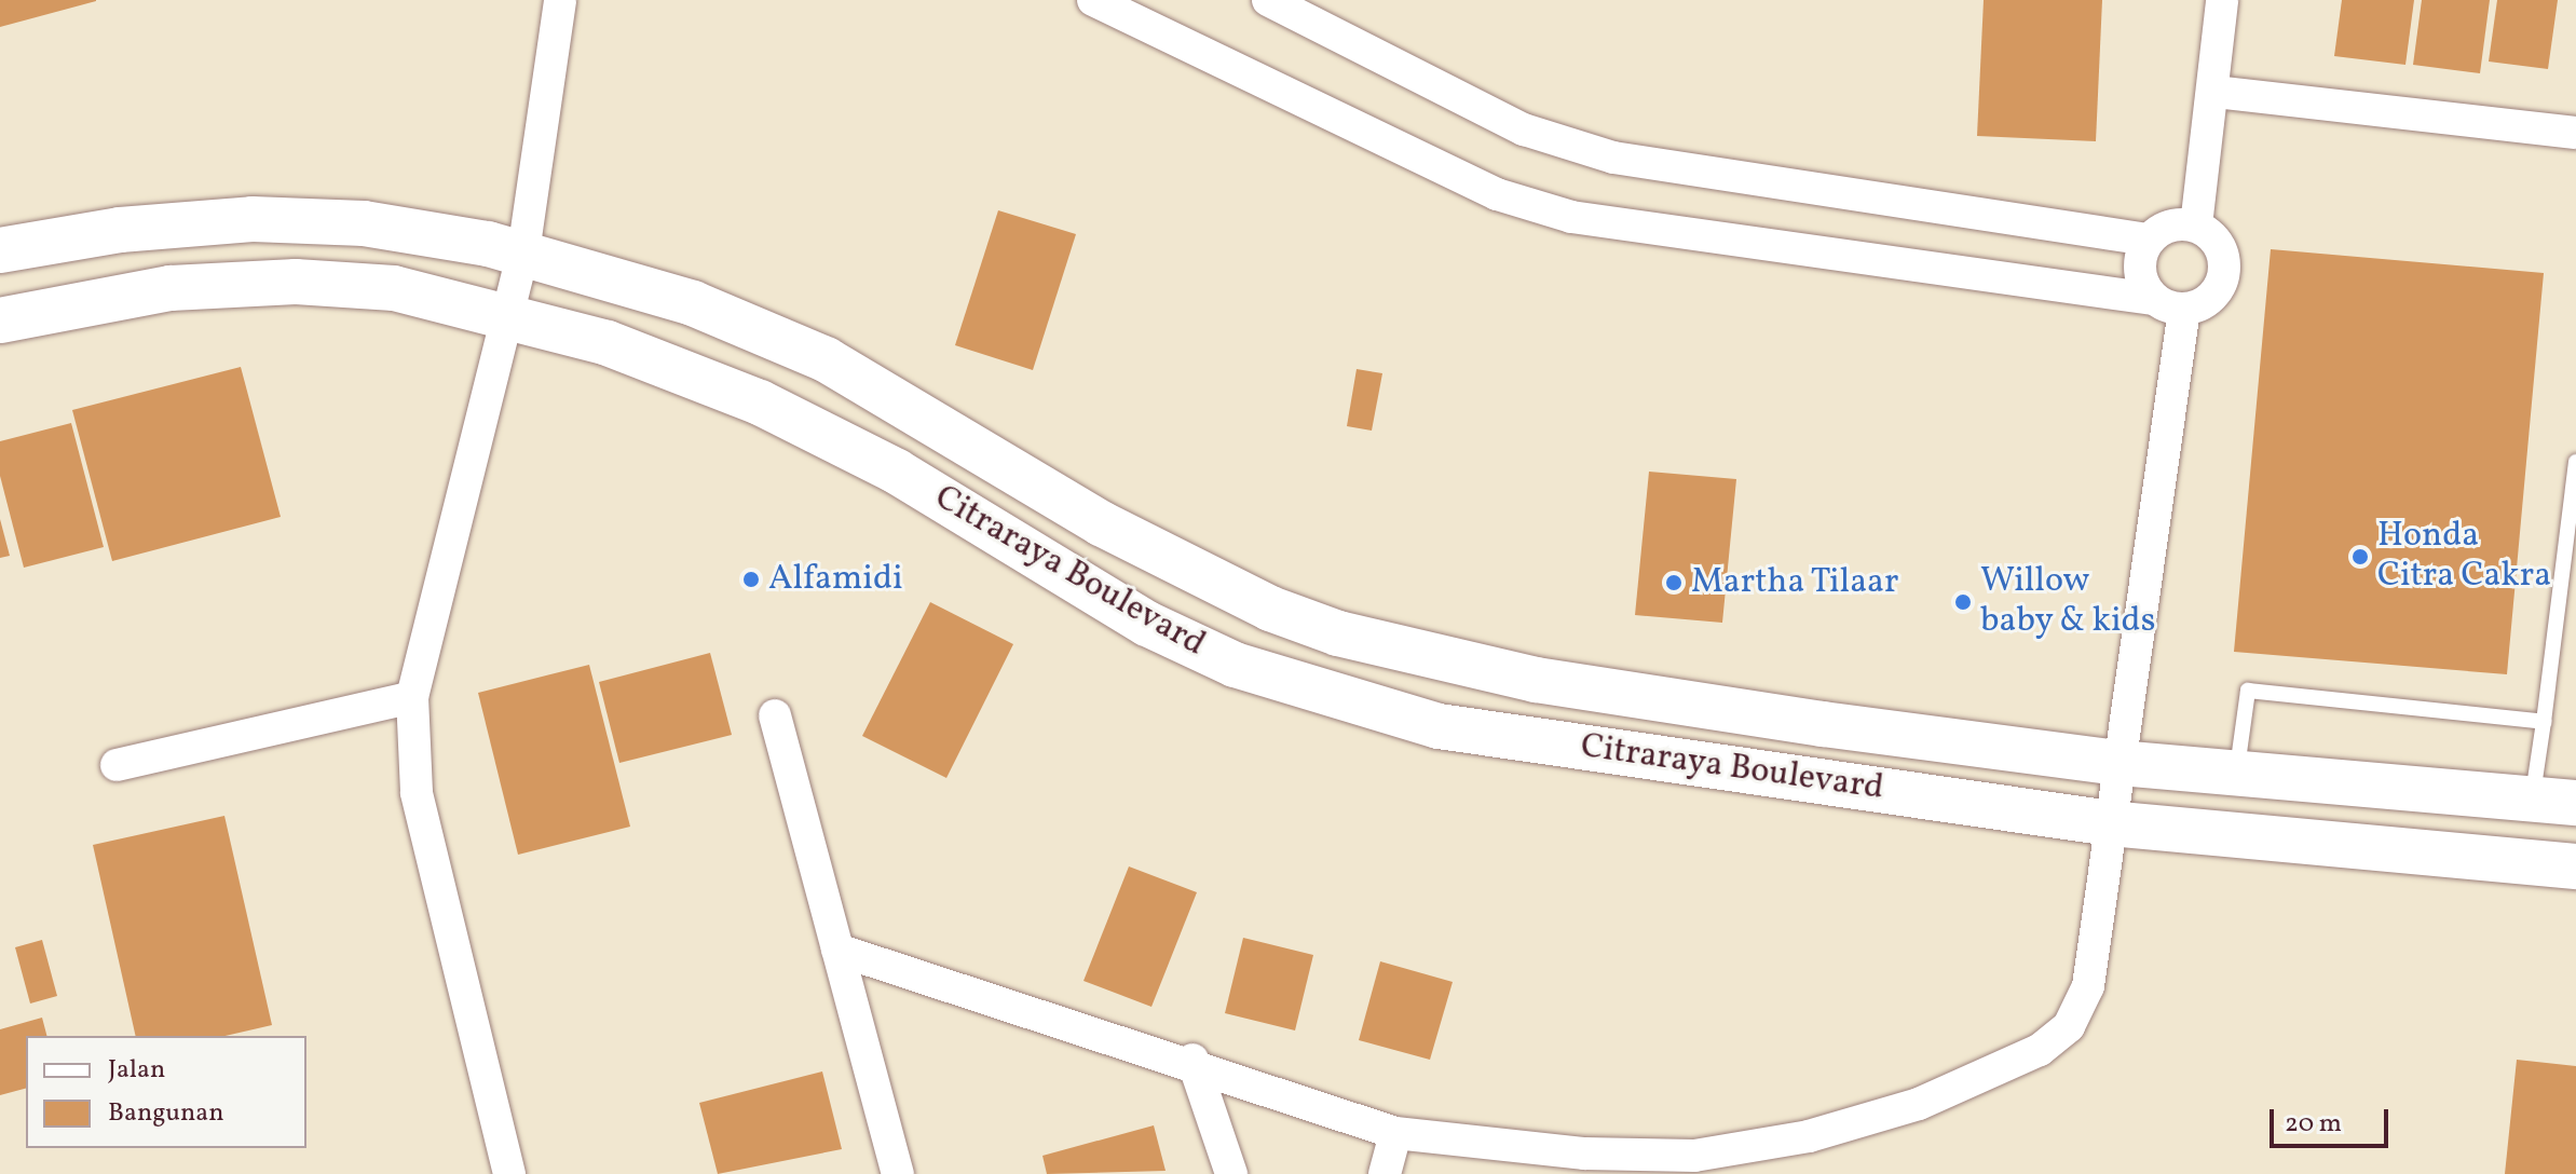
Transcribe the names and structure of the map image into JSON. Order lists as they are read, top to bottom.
{
  "streets": {
    "main road": ["Citraraya Boulevard"]
  },
  "places": [
    "Honda Citra Cakra",
    "Alfamidi",
    "Martha Tilaar",
    "Willow baby & kids"
  ],
  "legend": ["Jalan", "Bangunan"],
  "scale_bar": "20 m"
}
